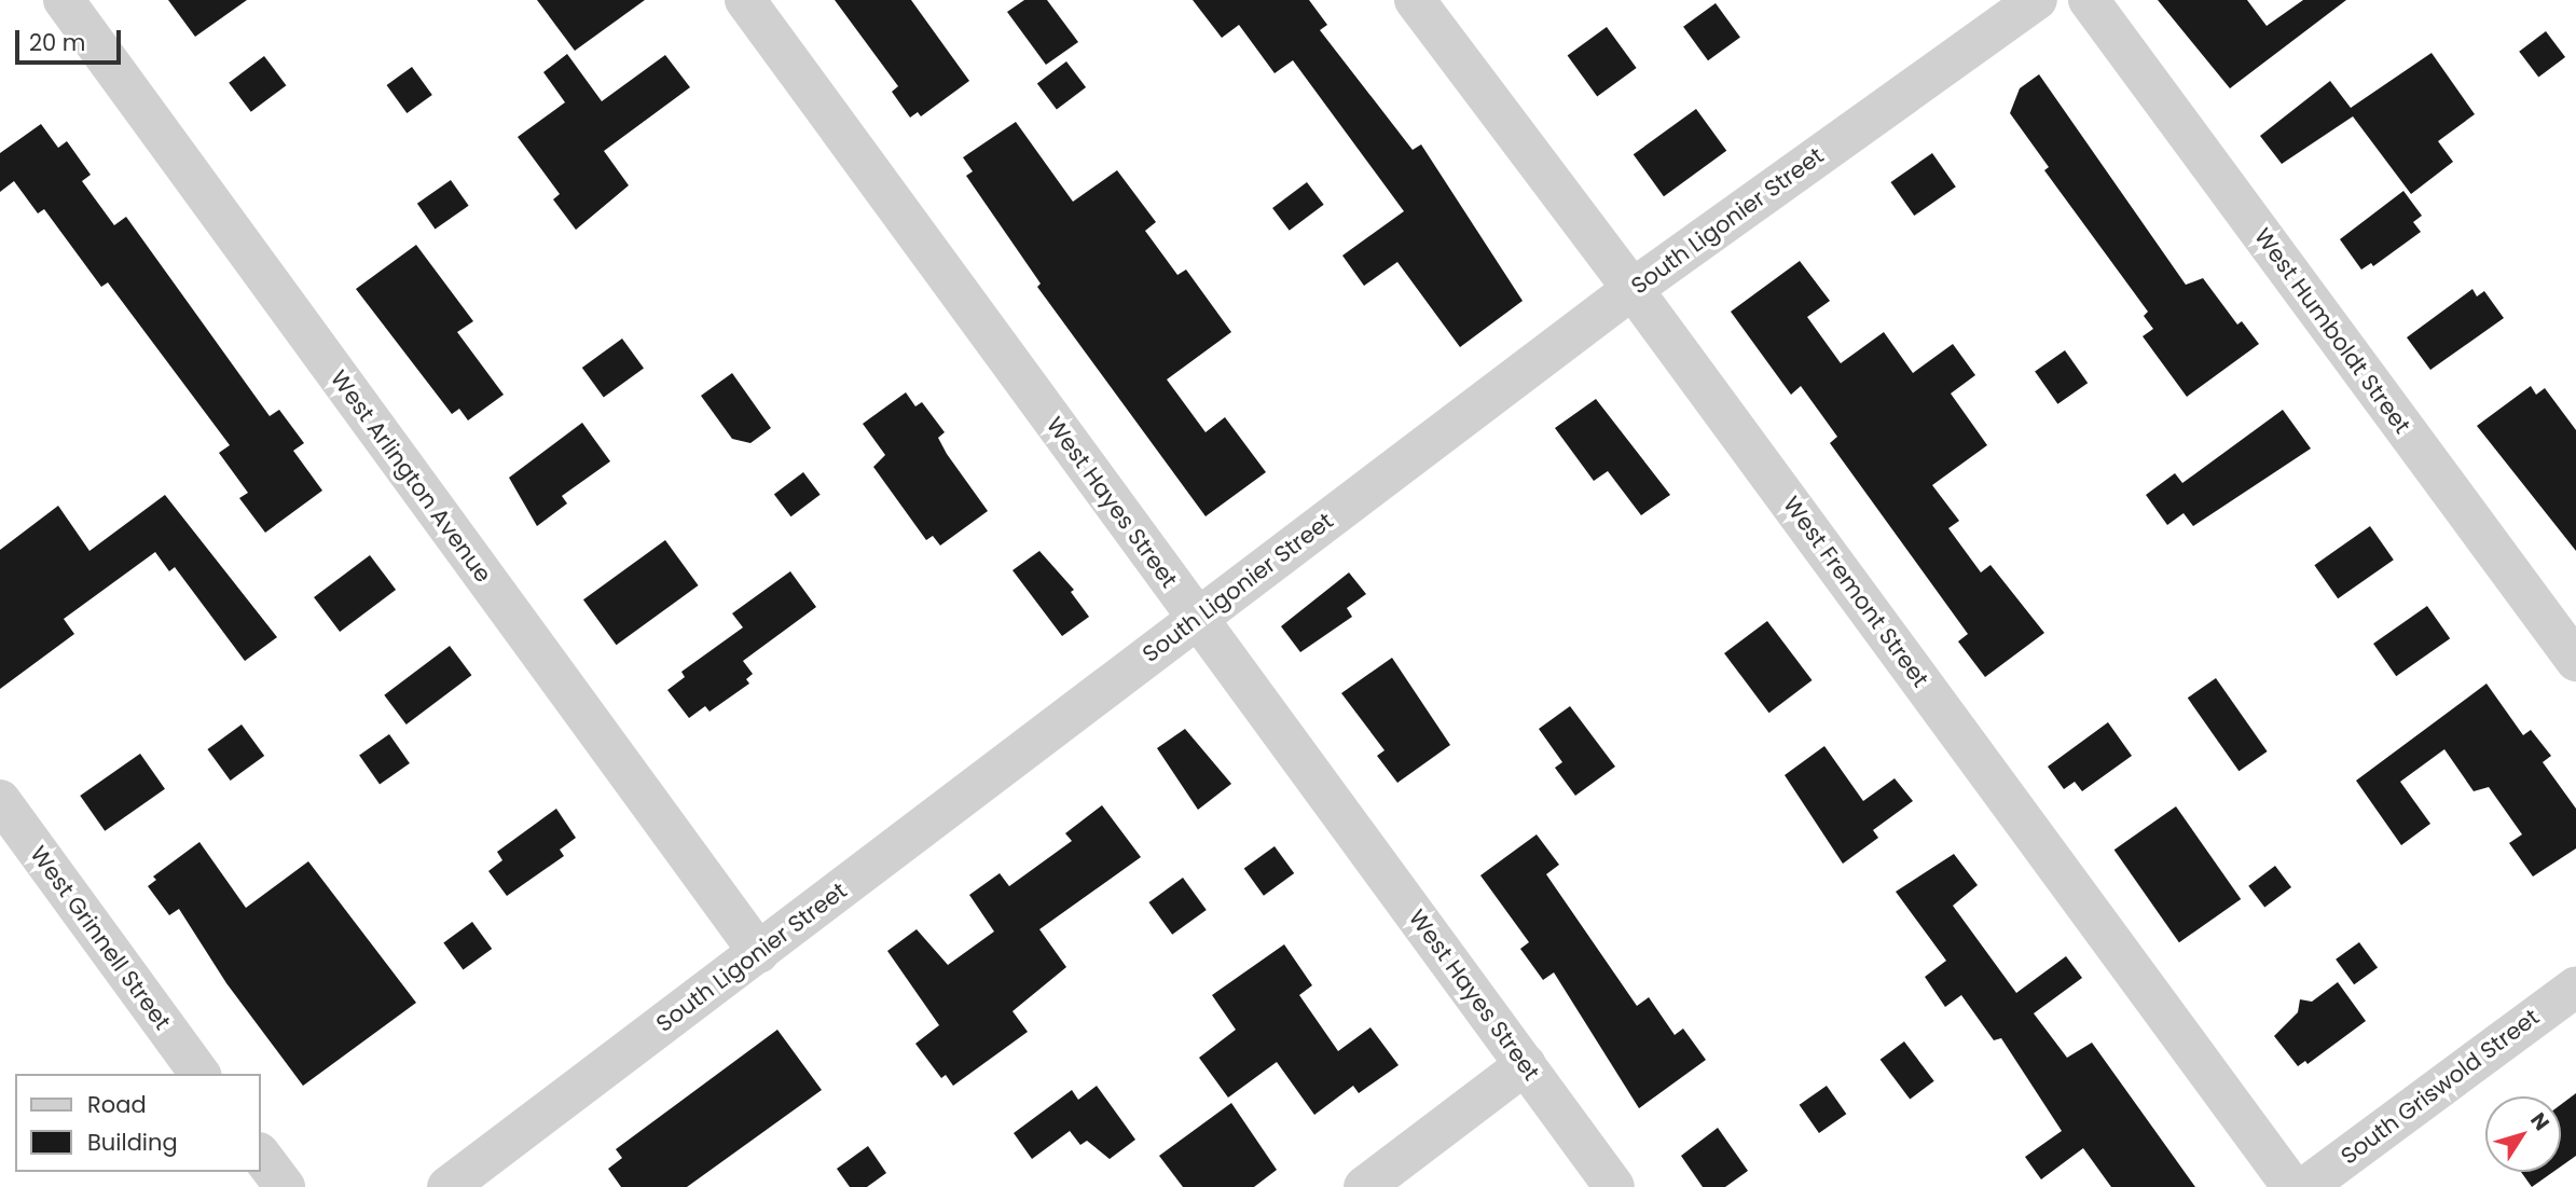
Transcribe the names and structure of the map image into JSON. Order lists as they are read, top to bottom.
{
  "streets": {
    "street": [
      "South Ligonier Street",
      "West Humboldt Street",
      "West Arlington Avenue",
      "West Hayes Street",
      "West Fremont Street",
      "West Grinnell Street",
      "South Griswold Street"
    ]
  },
  "crossings": [
    ["South Ligonier Street", "West Arlington Avenue"],
    ["South Ligonier Street", "West Hayes Street"],
    ["South Ligonier Street", "West Fremont Street"]
  ],
  "legend": ["Road", "Building"],
  "scale_bar": "20 m",
  "north": "top right"
}
